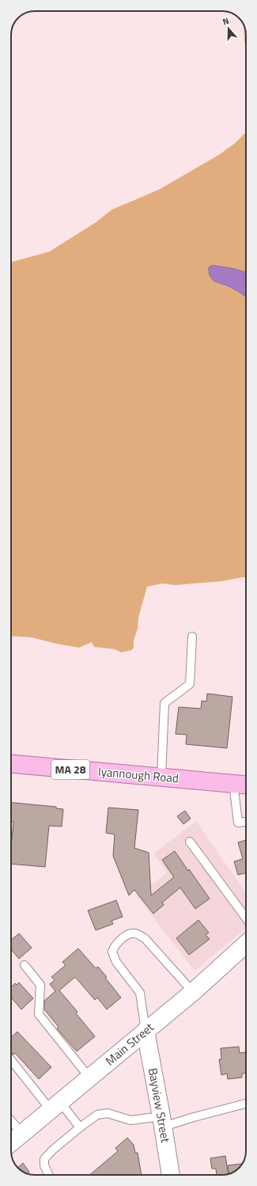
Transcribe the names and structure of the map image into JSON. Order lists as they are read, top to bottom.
{
  "streets": {
    "main road": [
      "MA 28",
      "Iyannough Road",
      "Main Street",
      "Bayview Street"
    ]
  },
  "crossings": [
    ["Main Street", "Bayview Street"]
  ],
  "north": "top"
}
